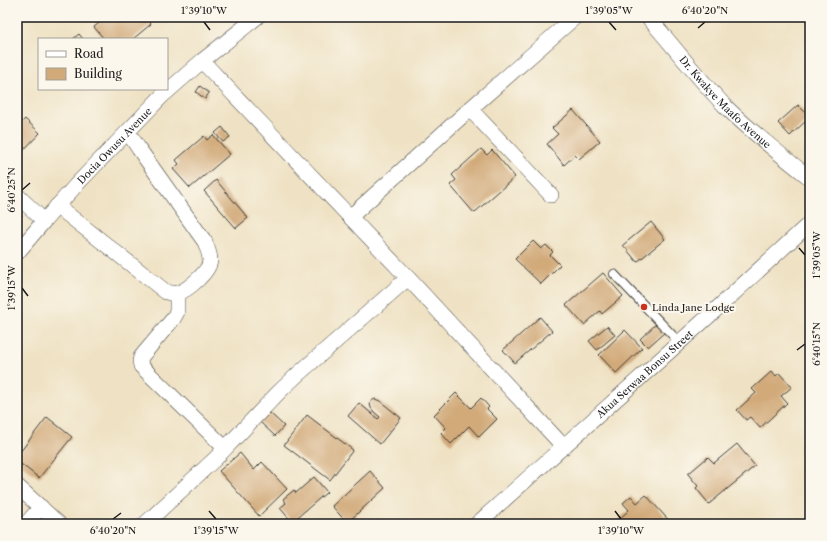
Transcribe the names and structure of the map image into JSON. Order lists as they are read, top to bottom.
{
  "streets": {
    "street": ["Dr. Kwakye Maafo Avenue", "Docia Owusu Avenue", "Akua Serwaa Bonsu Street"]
  },
  "places": ["Linda Jane Lodge"],
  "legend": ["Road", "Building"],
  "coordinates": [
    "1°39'10\"W",
    "1°39'05\"W",
    "6°40'20\"N",
    "6°40'25\"N",
    "1°39'15\"W",
    "6°40'15\"N"
  ]
}
